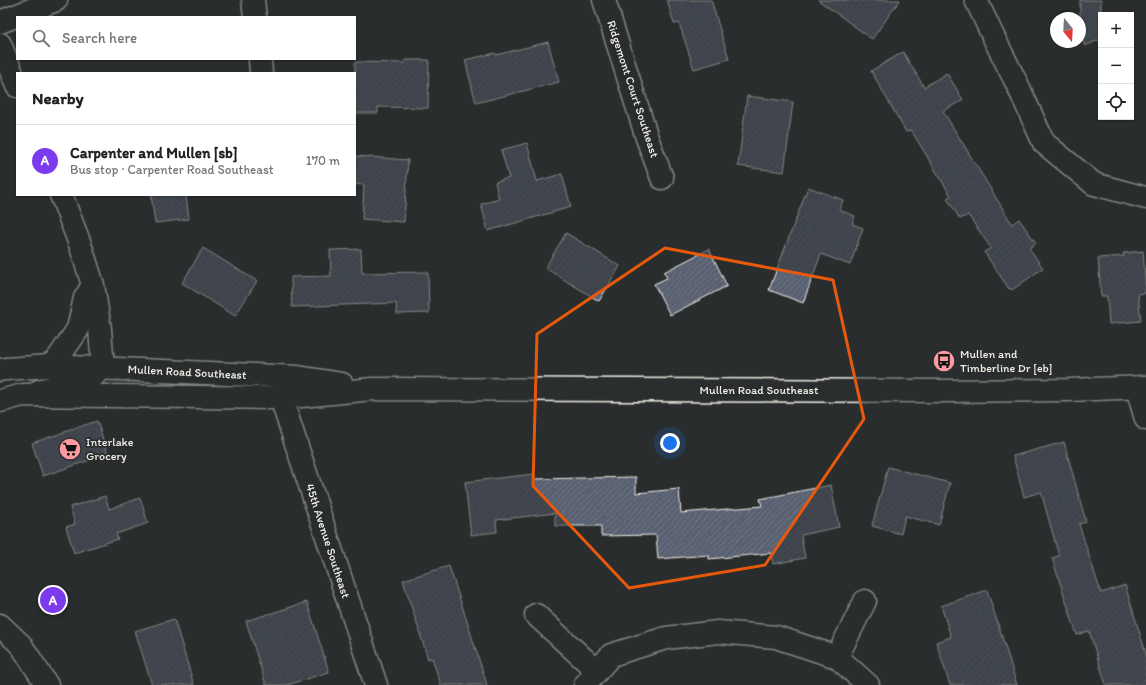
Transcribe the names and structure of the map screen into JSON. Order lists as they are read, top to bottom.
{
  "streets": {
    "street": ["Ridgemont Court Southeast", "Mullen Road Southeast", "45th Avenue Southeast"]
  },
  "crossings": [
    ["Mullen Road Southeast", "45th Avenue Southeast"]
  ],
  "places": {
    "bus stop": ["Mullen and Timberline Dr [eb]"],
    "supermarket": ["Interlake Grocery"]
  },
  "north": "bottom",
  "page": {
    "map_buttons": ["+", "−"],
    "search": "Search here",
    "heading": "Nearby",
    "list": [
      {
        "mark": "A",
        "name": "Carpenter and Mullen [sb]",
        "note": "Bus stop · Carpenter Road Southeast",
        "value": "170 m"
      }
    ],
    "pins": "A"
  }
}
